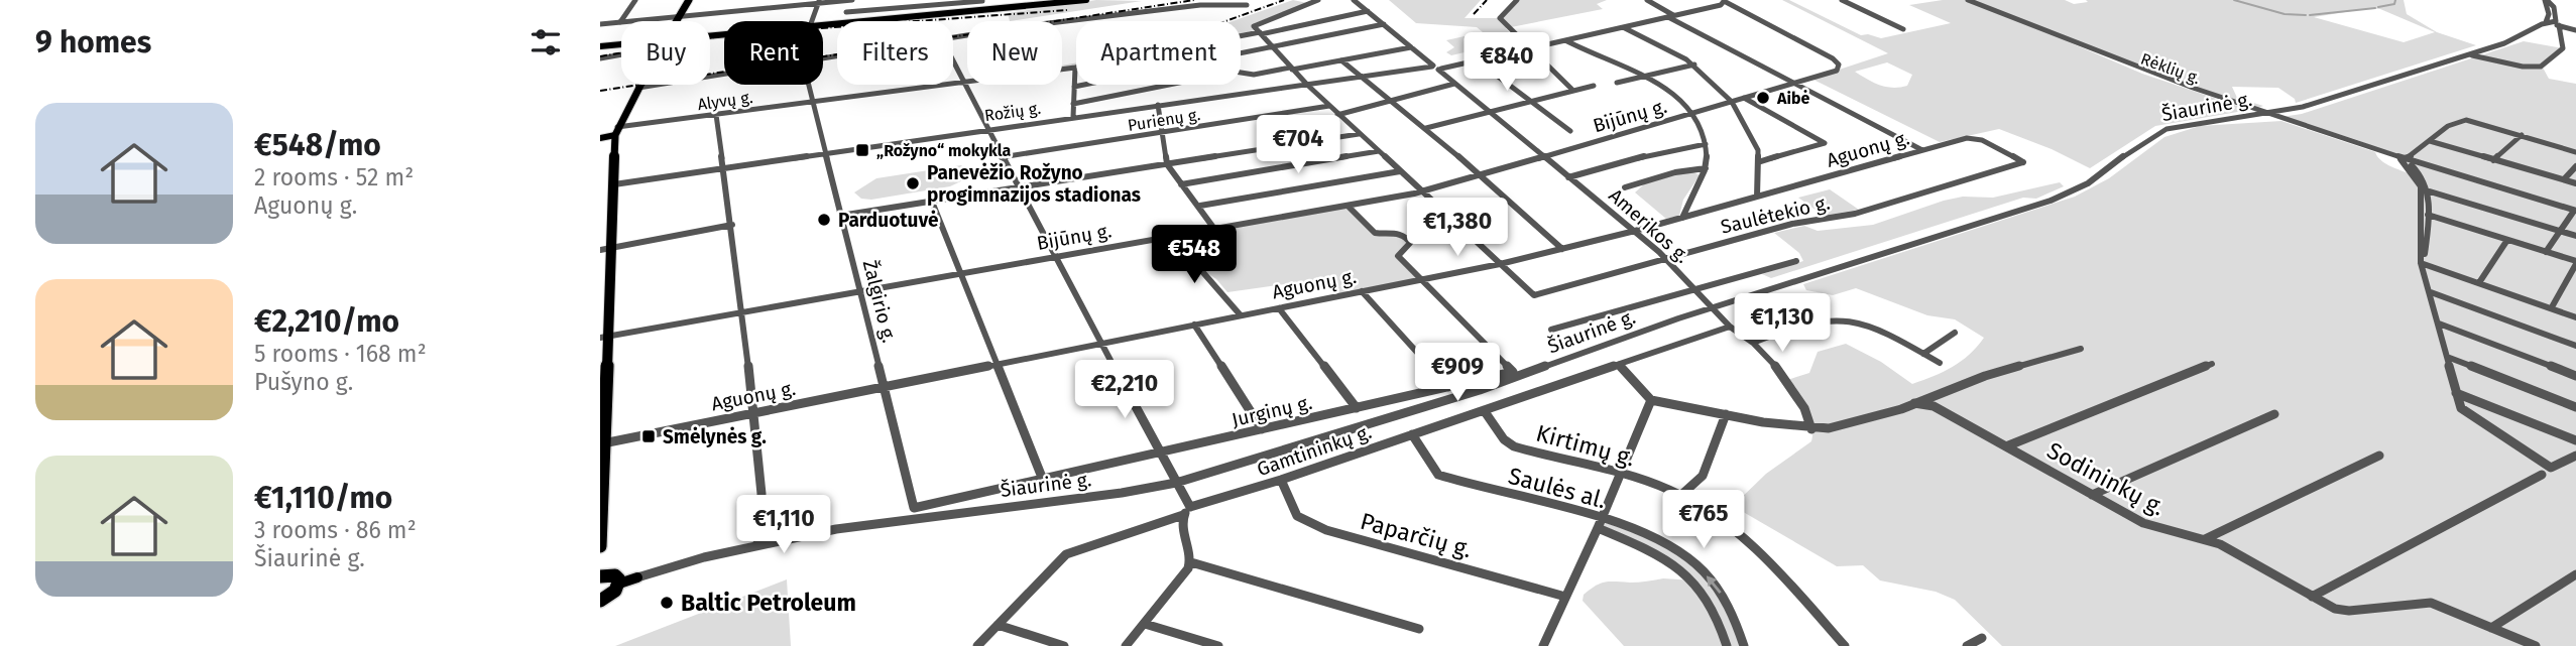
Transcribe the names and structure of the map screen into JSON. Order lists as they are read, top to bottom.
{
  "streets": {
    "main road": ["Šiaurinė g."],
    "street": [
      "Rėklių g.",
      "Alyvų g.",
      "Rožių g.",
      "Bijūnų g.",
      "Purienų g.",
      "Aguonų g.",
      "Saulėtekio g.",
      "Amerikos g.",
      "Žalgirio g.",
      "Jurginų g.",
      "Kirtimų g.",
      "Gamtininkų g.",
      "Sodininkų g.",
      "Saulės al.",
      "Paparčių g."
    ]
  },
  "crossings": [
    ["Rėklių g.", "Šiaurinė g."],
    ["Alyvų g.", "Amerikos g."],
    ["Alyvų g.", "Žalgirio g."],
    ["Šiaurinė g.", "Amerikos g."],
    ["Rožių g.", "Bijūnų g."],
    ["Rožių g.", "Amerikos g."],
    ["Rožių g.", "Žalgirio g."],
    ["Bijūnų g.", "Amerikos g."],
    ["Bijūnų g.", "Žalgirio g."],
    ["Aguonų g.", "Saulėtekio g."],
    ["Aguonų g.", "Amerikos g."],
    ["Aguonų g.", "Žalgirio g."],
    ["Aguonų g.", "Jurginų g."],
    ["Saulėtekio g.", "Amerikos g."],
    ["Amerikos g.", "Gamtininkų g."],
    ["Žalgirio g.", "Jurginų g."],
    ["Kirtimų g.", "Gamtininkų g."],
    ["Gamtininkų g.", "Saulės al."],
    ["Gamtininkų g.", "Paparčių g."]
  ],
  "places": {
    "other": [
      "Aibė",
      "Panevėžio Rožyno progimnazijos stadionas",
      "Parduotuvė",
      "Baltic Petroleum"
    ],
    "transit": ["„Rožyno“ mokykla", "Smėlynės g."]
  },
  "page": {
    "heading": "9 homes",
    "chip": [
      "Buy",
      "Rent",
      "Filters",
      "New",
      "Apartment"
    ],
    "price": [
      "€840",
      "€704",
      "€1,380",
      "€548",
      "€1,130",
      "€909",
      "€2,210",
      "€765",
      "€1,110"
    ],
    "list": [
      {
        "name": "€548/mo",
        "note": "2 rooms · 52 m² · Aguonų g."
      },
      {
        "name": "€2,210/mo",
        "note": "5 rooms · 168 m² · Pušyno g."
      },
      {
        "name": "€1,110/mo",
        "note": "3 rooms · 86 m² · Šiaurinė g."
      }
    ]
  }
}
